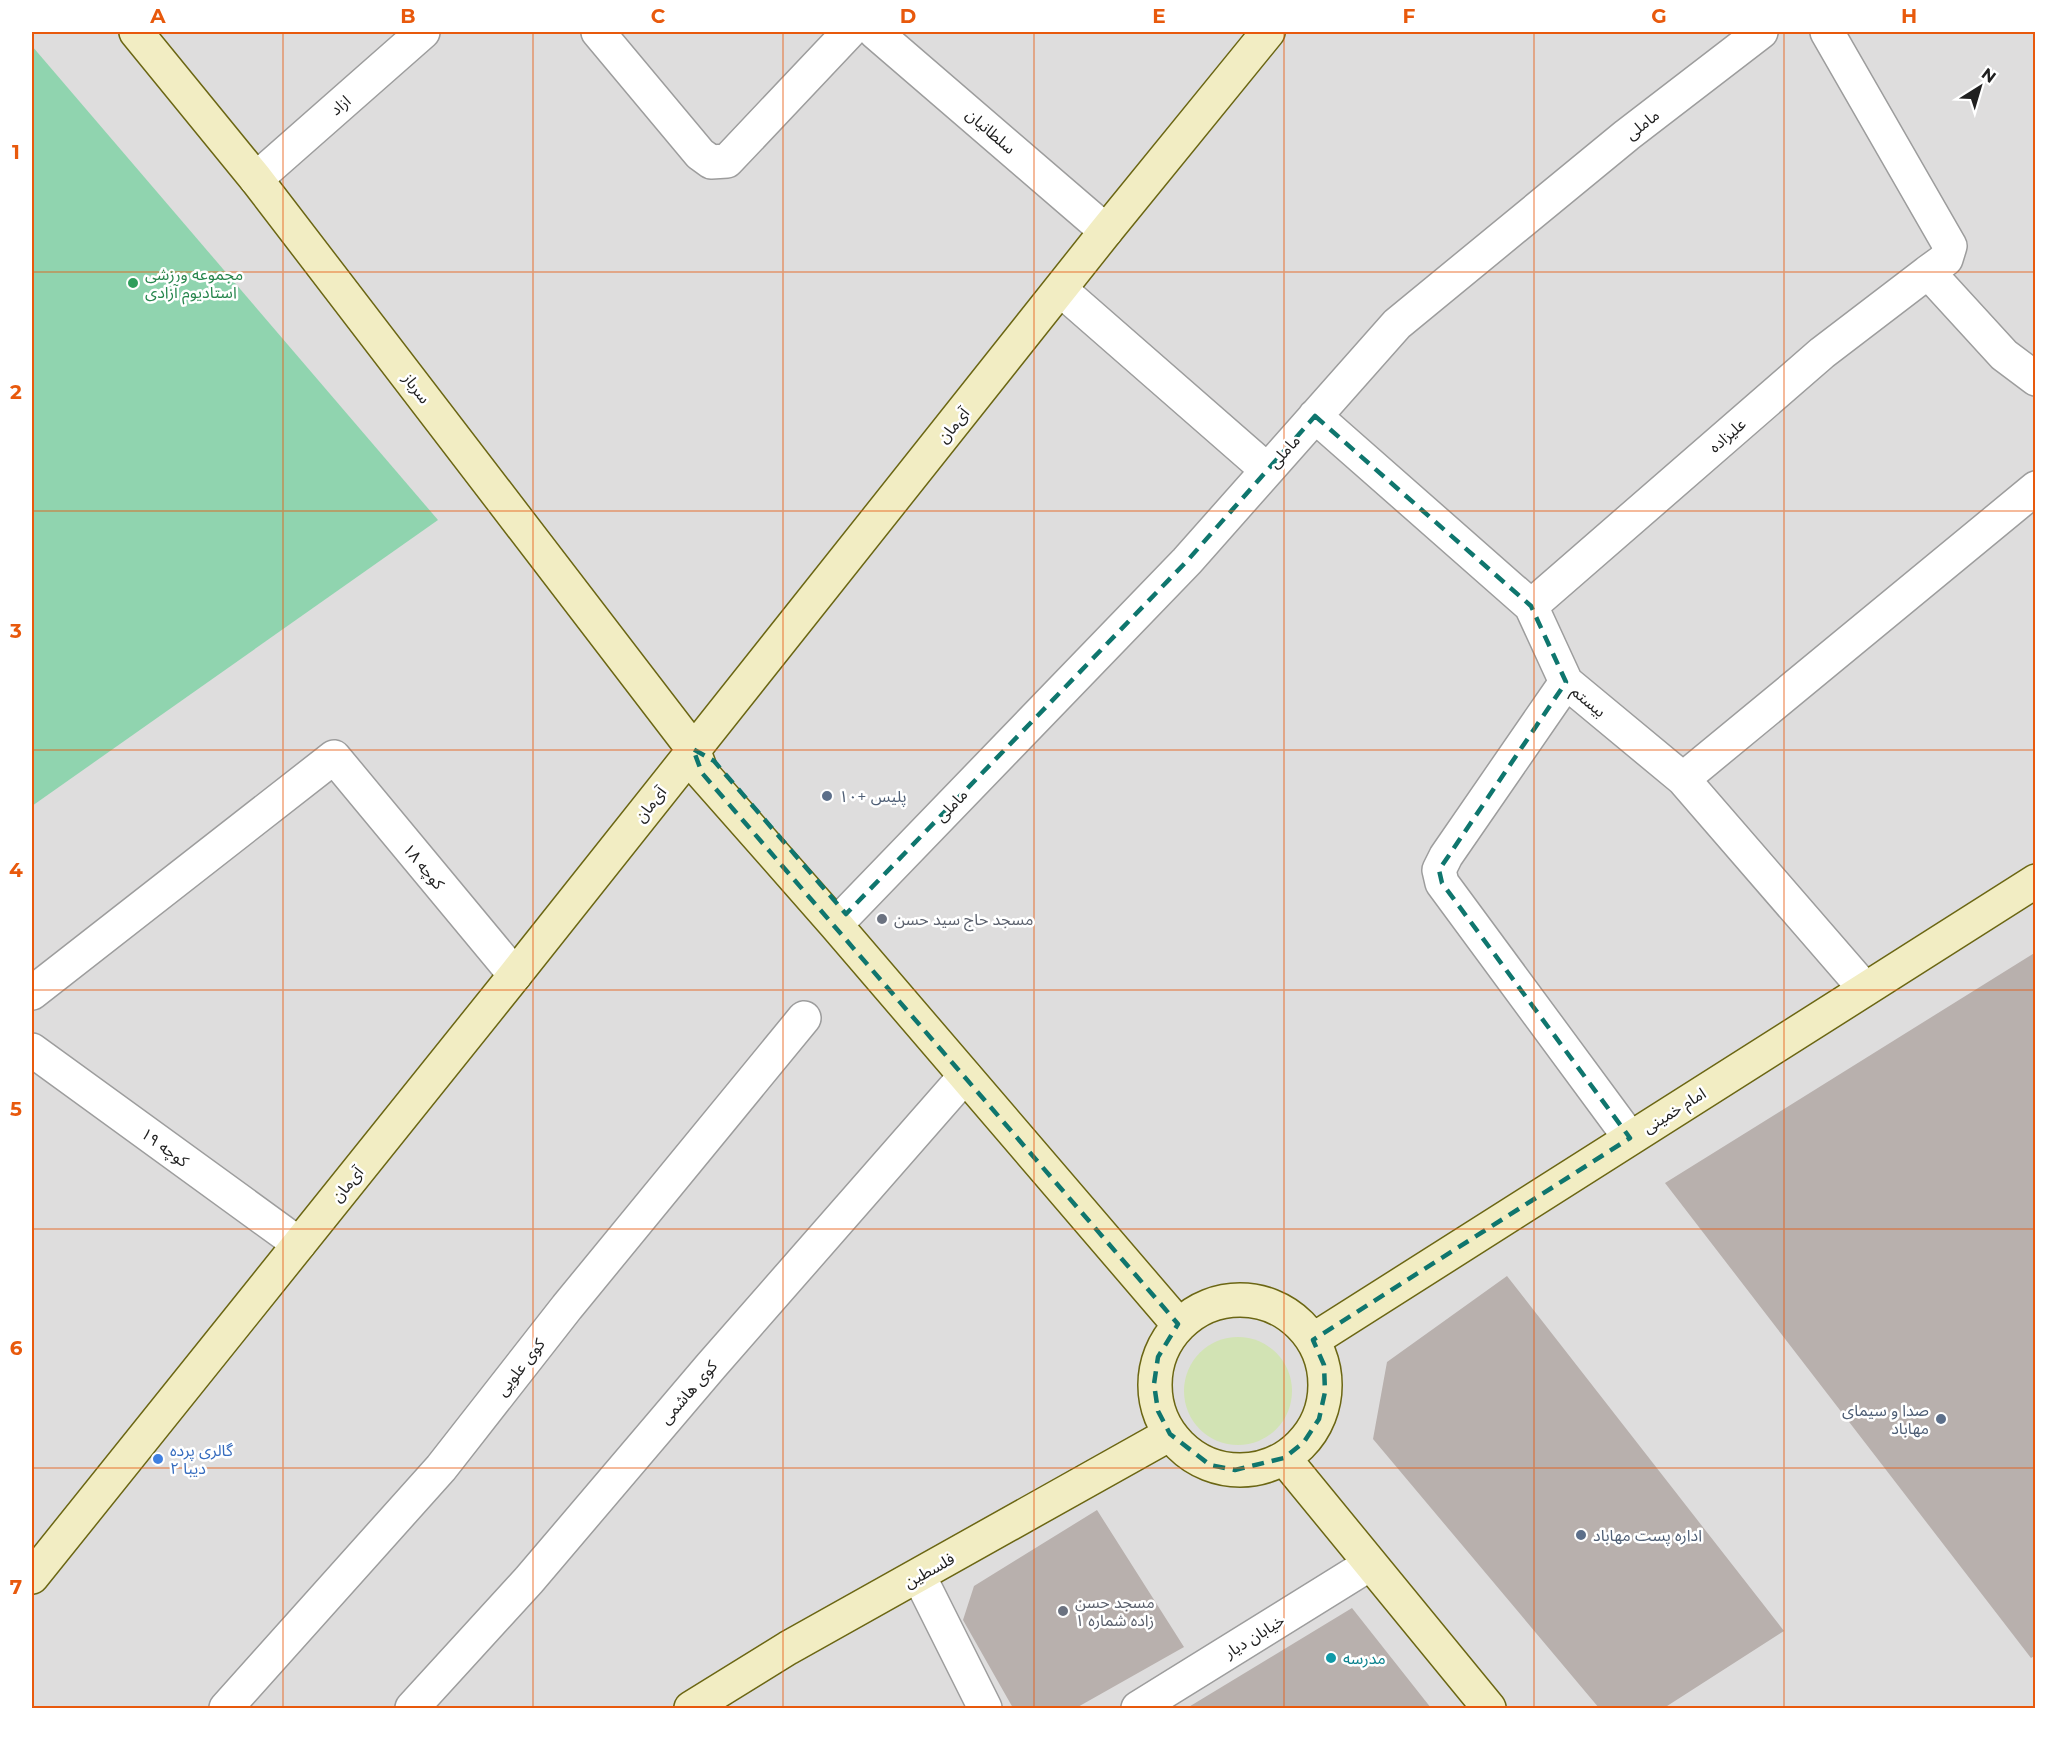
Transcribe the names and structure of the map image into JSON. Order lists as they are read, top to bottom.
{
  "streets": {
    "main road": [
      "سرباز",
      "آی‌مان",
      "امام خمینی",
      "فلسطین"
    ],
    "street": [
      "ازاد",
      "ماملی",
      "سلطانیان",
      "علیزاده",
      "بیستم",
      "کوچه ۱۸",
      "کوچه ۱۹",
      "کوی علویی",
      "کوی هاشمی",
      "خیابان دیار"
    ]
  },
  "crossings": [
    ["ازاد", "سرباز"],
    ["ماملی", "بیستم"],
    ["سلطانیان", "آی‌مان"],
    ["سرباز", "آی‌مان"],
    ["آی‌مان", "کوچه ۱۸"],
    ["آی‌مان", "کوچه ۱۹"],
    ["علیزاده", "بیستم"],
    ["بیستم", "امام خمینی"],
    ["امام خمینی", "فلسطین"]
  ],
  "places": [
    "مجموعه ورزشی استادیوم آزادی",
    "پلیس +۱۰",
    "مسجد حاج سید حسن",
    "صدا و سیمای مهاباد",
    "گالری پرده دیبا ۲",
    "اداره پست مهاباد",
    "مسجد حسن زاده شماره ۱",
    "مدرسه"
  ],
  "north": "top right",
  "grid": {
    "columns": [
      "A",
      "B",
      "C",
      "D",
      "E",
      "F",
      "G",
      "H"
    ],
    "rows": [
      "1",
      "2",
      "3",
      "4",
      "5",
      "6",
      "7"
    ]
  }
}
